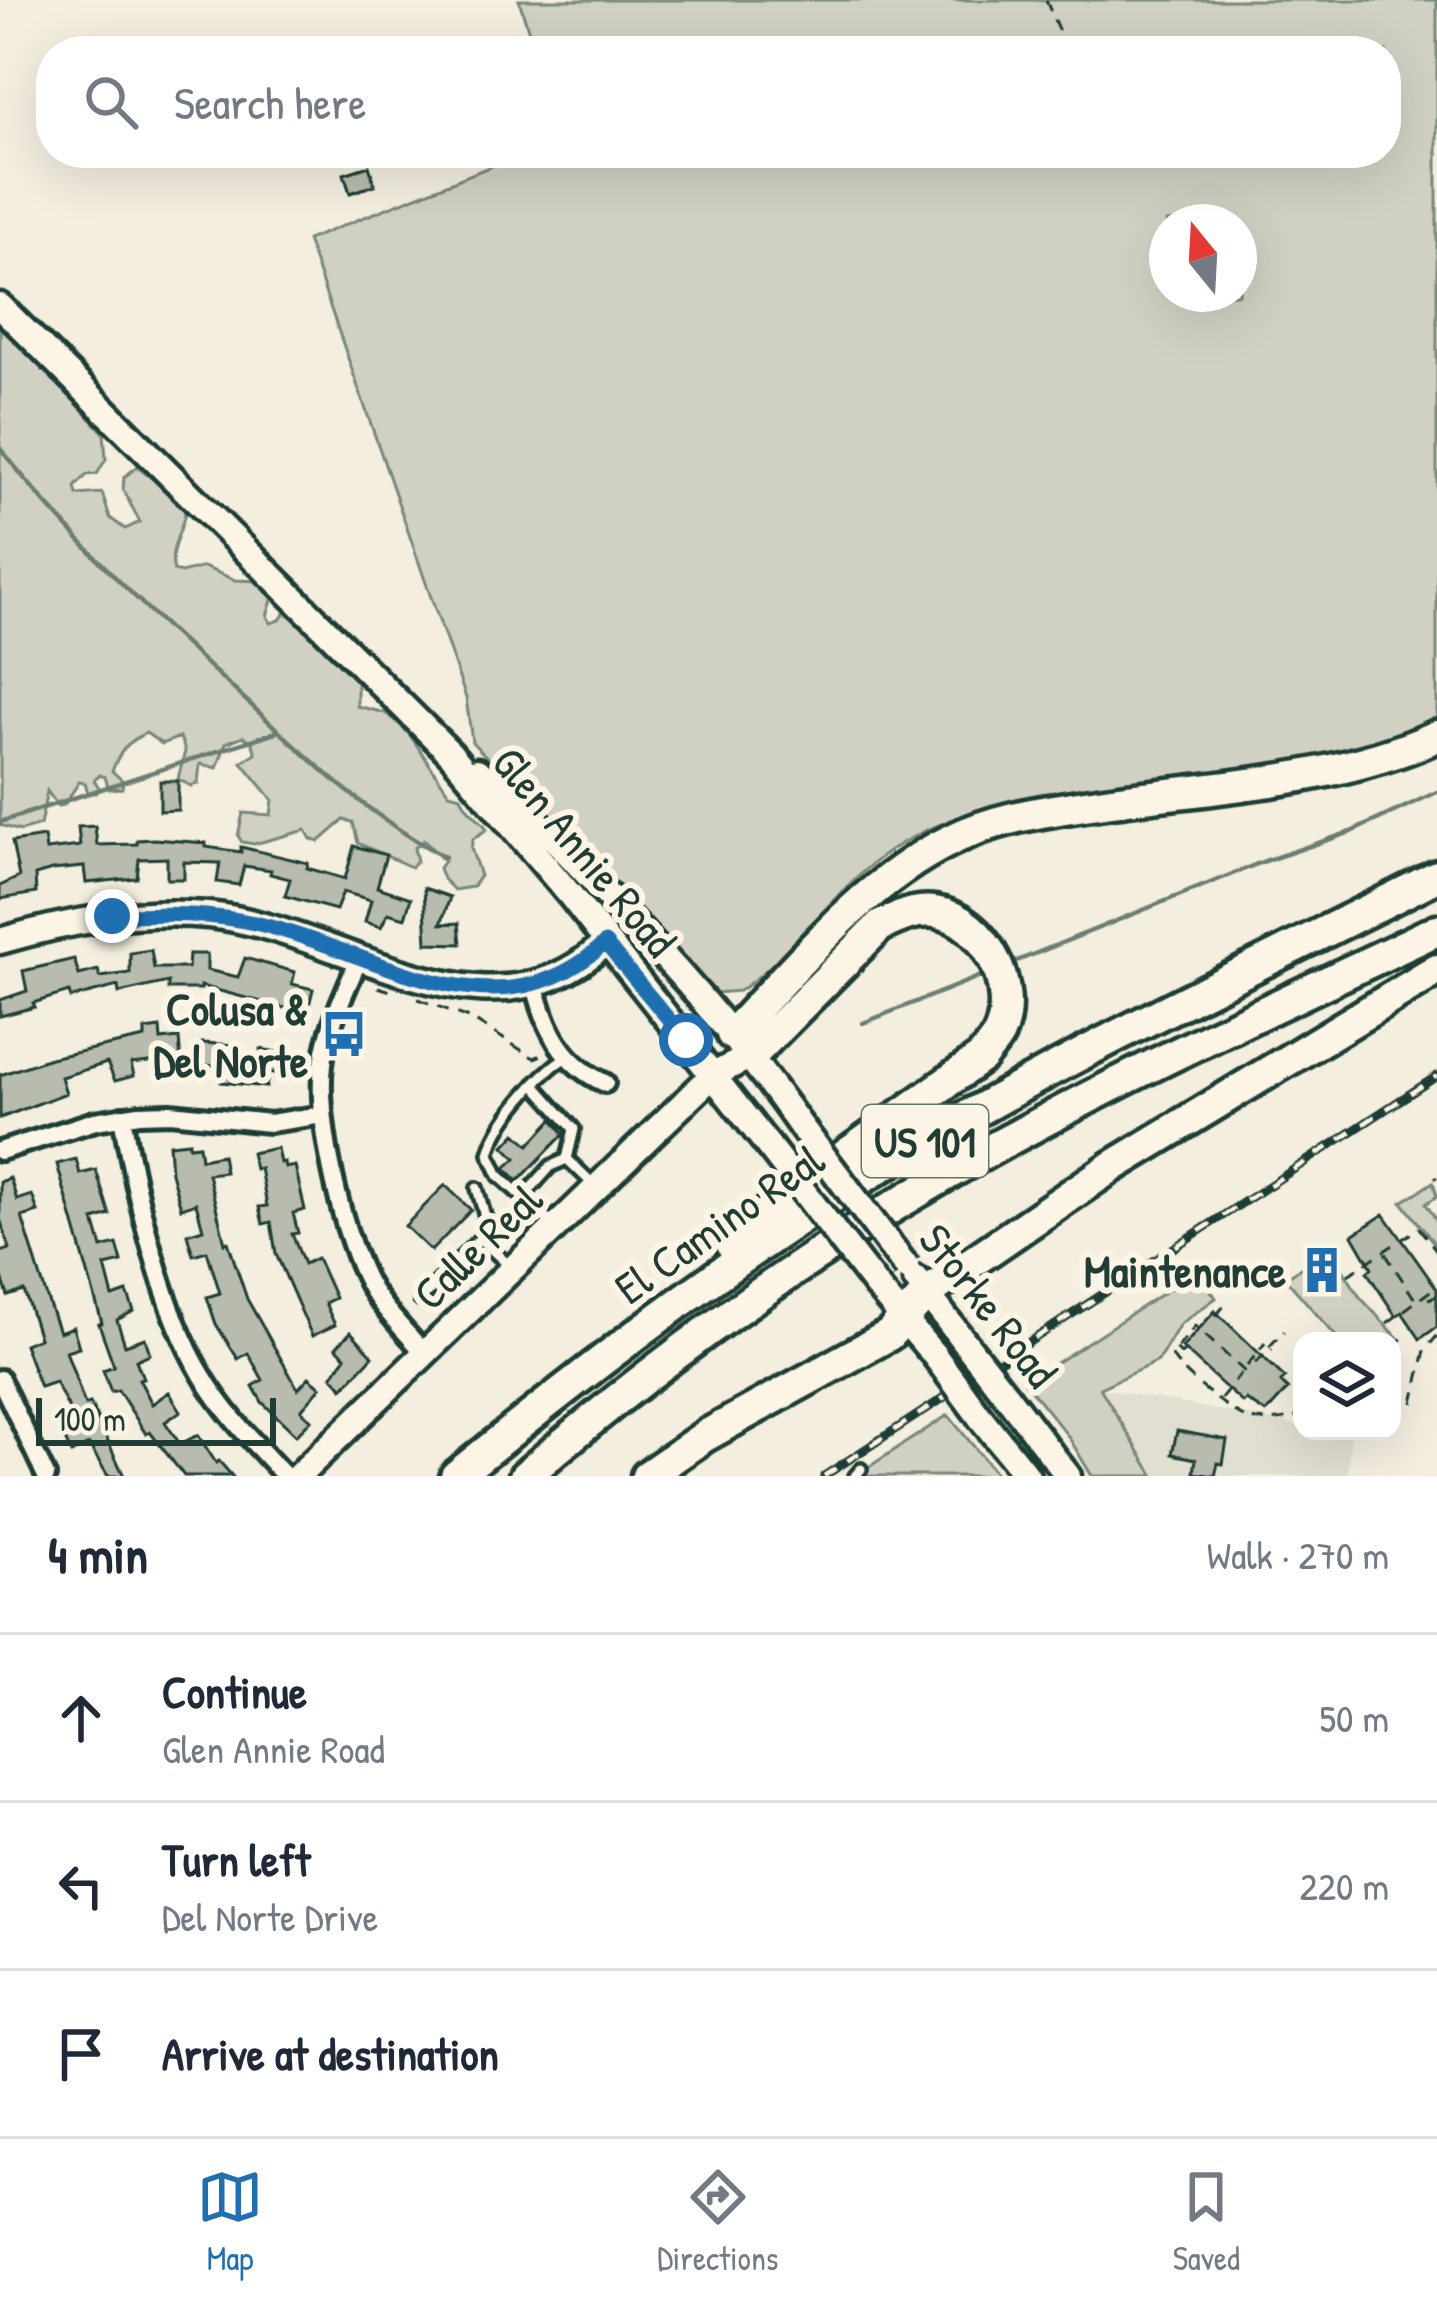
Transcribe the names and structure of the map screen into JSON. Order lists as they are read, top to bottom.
{
  "streets": {
    "highway": ["US 101", "El Camino Real"],
    "main road": ["Glen Annie Road", "Calle Real", "Storke Road"]
  },
  "crossings": [
    ["Glen Annie Road", "Calle Real"],
    ["Glen Annie Road", "Storke Road"]
  ],
  "places": {
    "bus stop": ["Colusa & Del Norte"],
    "building": ["Maintenance"]
  },
  "scale_bar": "100 m",
  "north": "top",
  "page": {
    "search": "Search here",
    "scale": "100 m",
    "heading": ["4 min", "Walk · 270 m"],
    "list": [
      ["Continue", "Glen Annie Road", "50 m"],
      ["Turn left", "Del Norte Drive", "220 m"],
      "Arrive at destination"
    ],
    "nav": ["Map", "Directions", "Saved"]
  }
}
